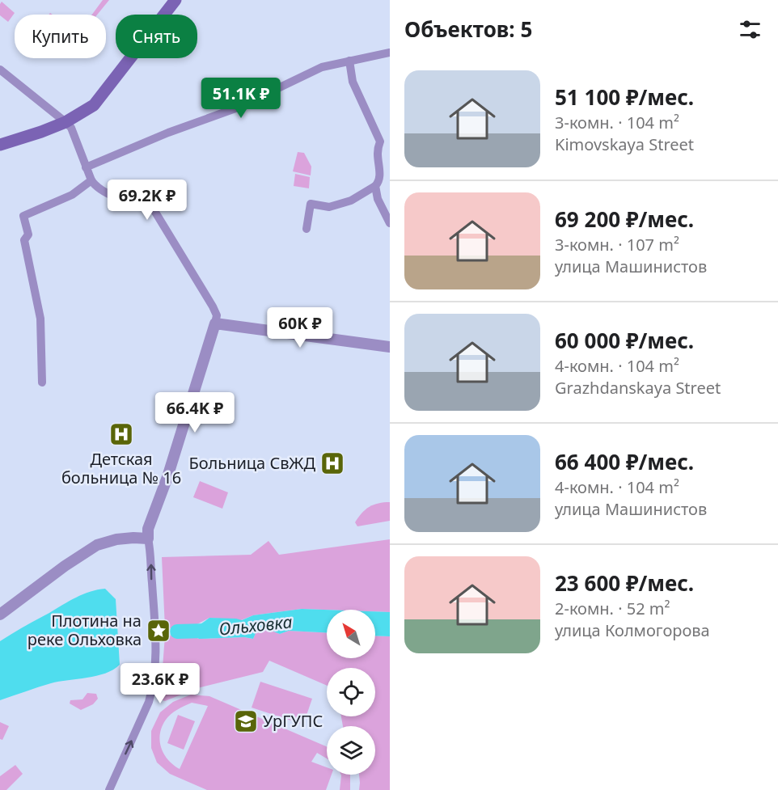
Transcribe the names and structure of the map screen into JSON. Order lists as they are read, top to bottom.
{
  "water": ["Ольховка"],
  "places": {
    "hospital": ["Детская больница № 16", "Больница СвЖД"],
    "place": ["Плотина на реке Ольховка"],
    "school or university": ["УрГУПС"]
  },
  "north": "top left",
  "page": {
    "heading": "Объектов: 5",
    "chip": ["Купить", "Снять"],
    "list": [
      {
        "name": "51 100 ₽/мес.",
        "note": "3-комн. · 104 m² · Kimovskaya Street"
      },
      {
        "name": "69 200 ₽/мес.",
        "note": "3-комн. · 107 m² · улица Машинистов"
      },
      {
        "name": "60 000 ₽/мес.",
        "note": "4-комн. · 104 m² · Grazhdanskaya Street"
      },
      {
        "name": "66 400 ₽/мес.",
        "note": "4-комн. · 104 m² · улица Машинистов"
      },
      {
        "name": "23 600 ₽/мес.",
        "note": "2-комн. · 52 m² · улица Колмогорова"
      }
    ],
    "price": [
      "51.1K ₽",
      "69.2K ₽",
      "60K ₽",
      "66.4K ₽",
      "23.6K ₽"
    ]
  }
}
